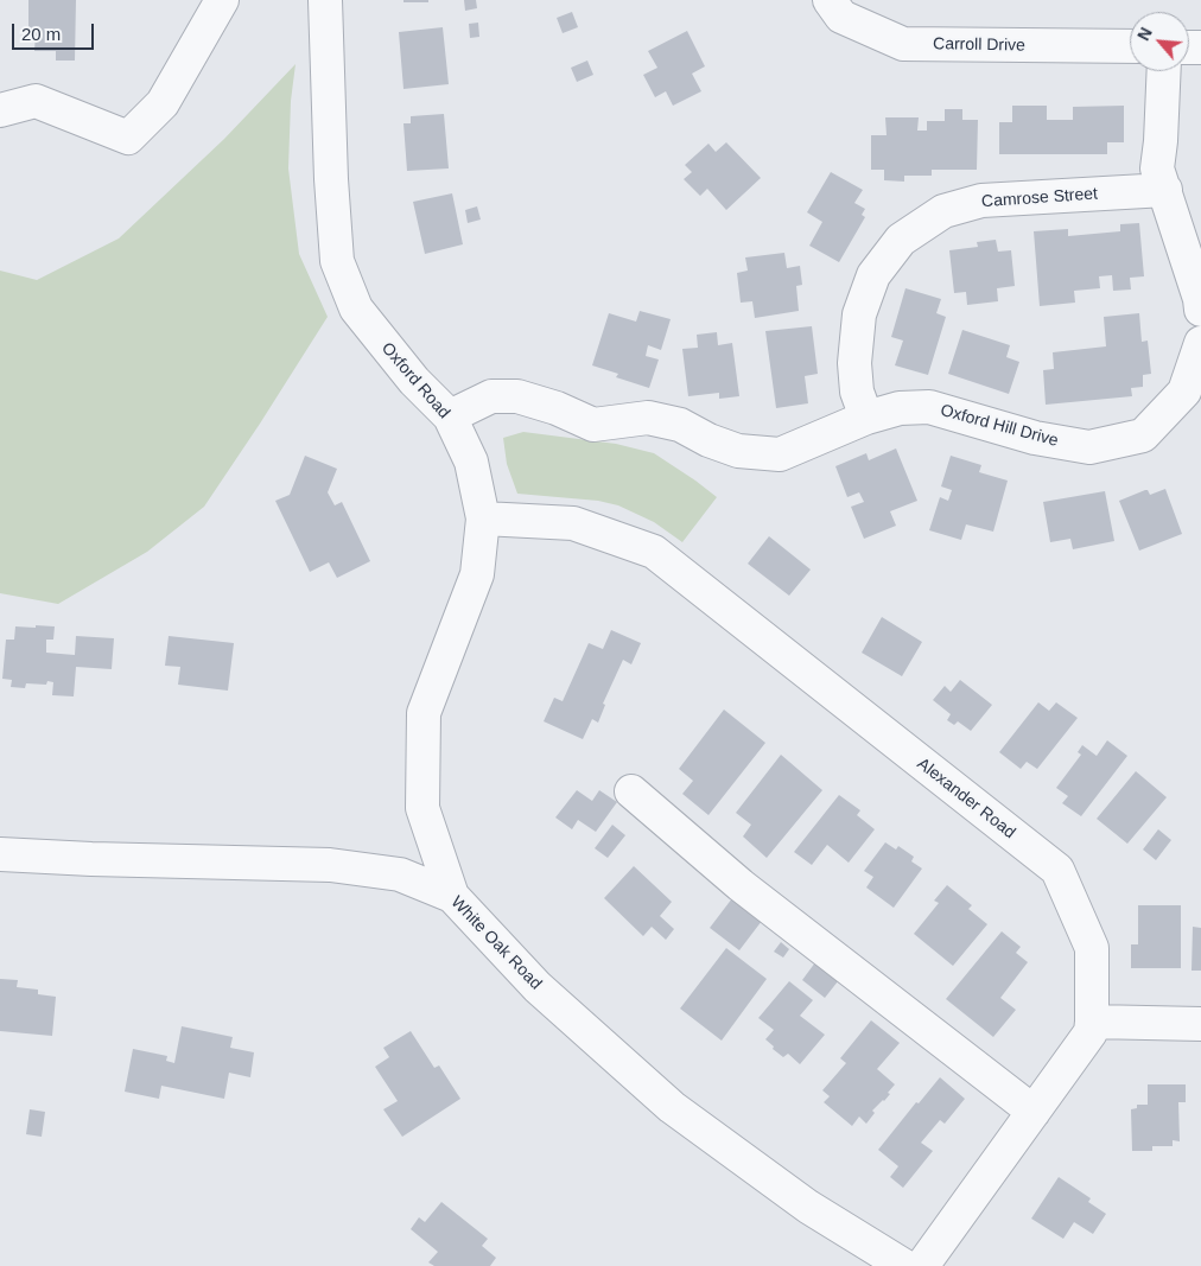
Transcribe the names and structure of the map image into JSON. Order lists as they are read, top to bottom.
{
  "streets": {
    "street": [
      "Carroll Drive",
      "Camrose Street",
      "Oxford Road",
      "Oxford Hill Drive",
      "Alexander Road",
      "White Oak Road"
    ]
  },
  "crossings": [
    ["Camrose Street", "Oxford Hill Drive"],
    ["Oxford Road", "Oxford Hill Drive"],
    ["Oxford Road", "Alexander Road"],
    ["Oxford Road", "White Oak Road"]
  ],
  "scale_bar": "20 m",
  "north": "top left"
}
